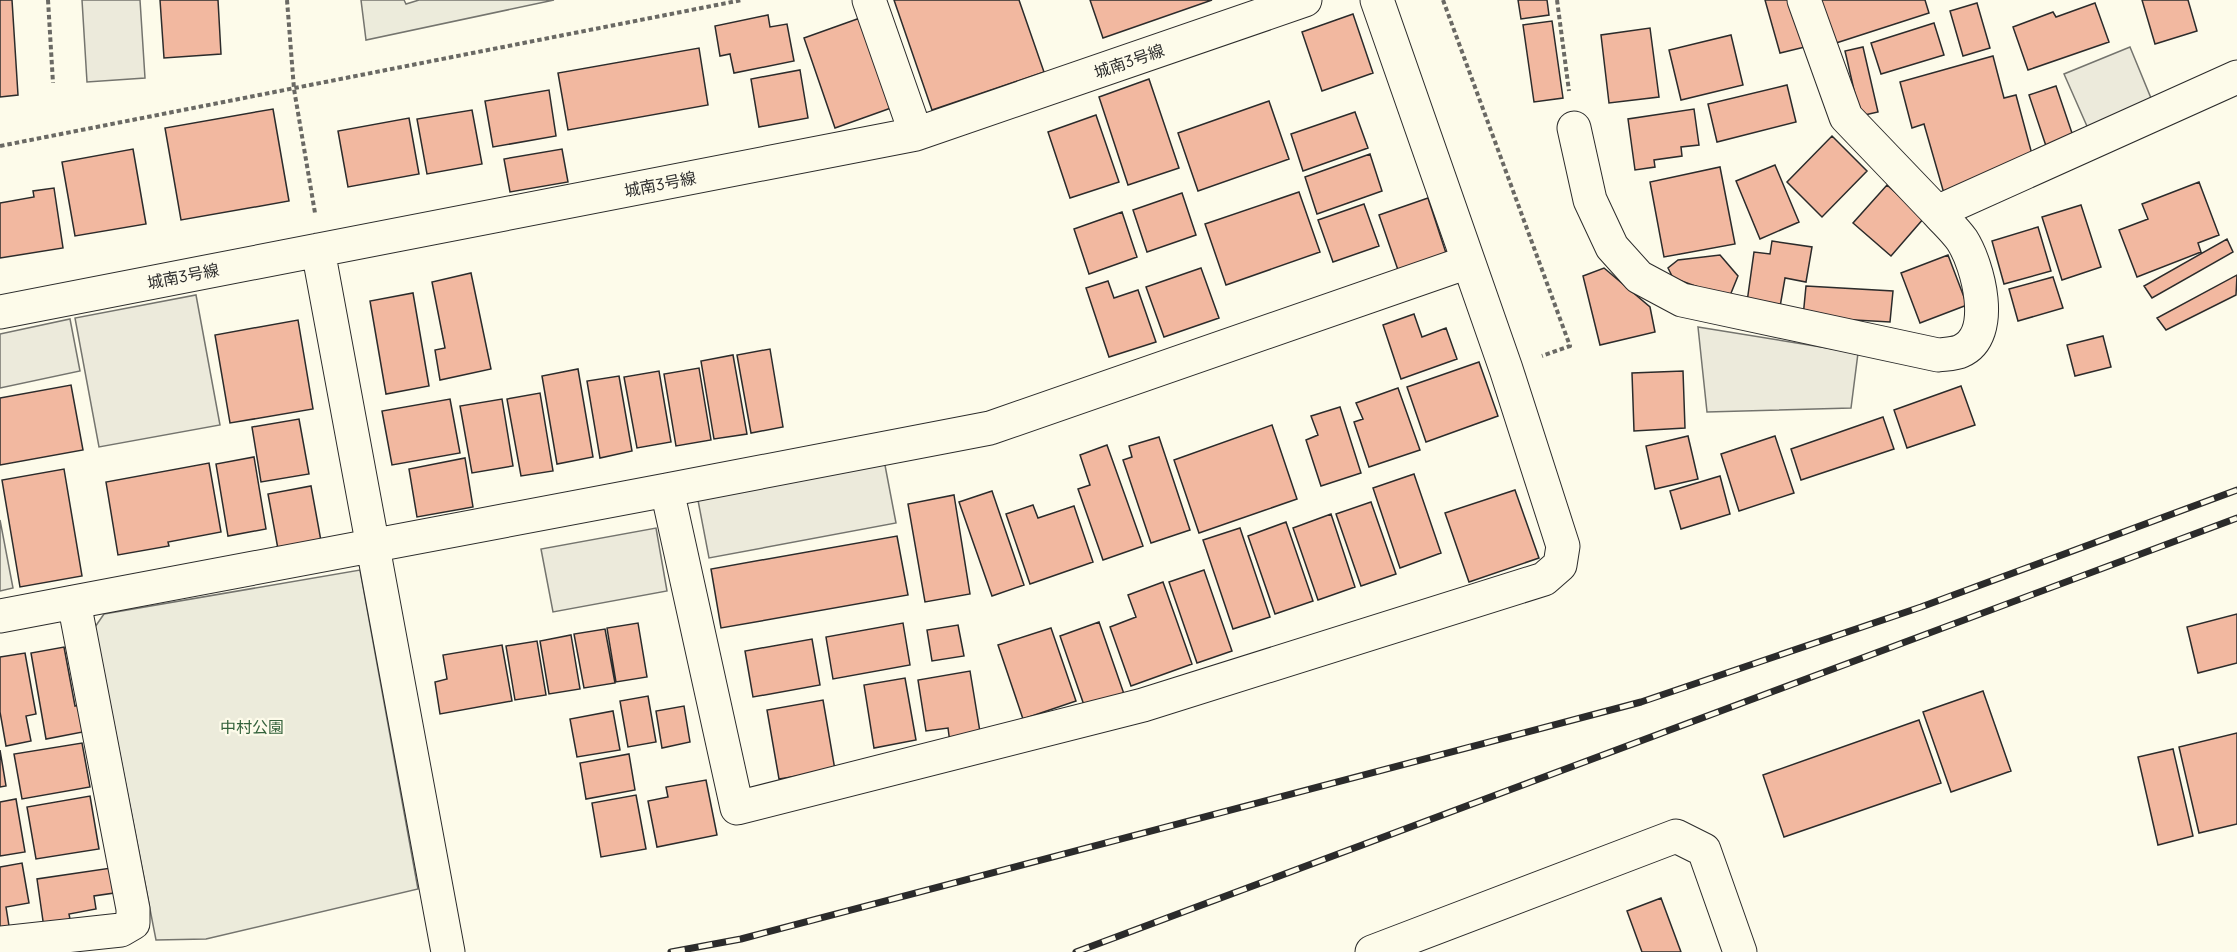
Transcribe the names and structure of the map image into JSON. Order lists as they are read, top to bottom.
{
  "streets": {
    "street": ["城南3号線"]
  },
  "parks": ["中村公園"]
}
